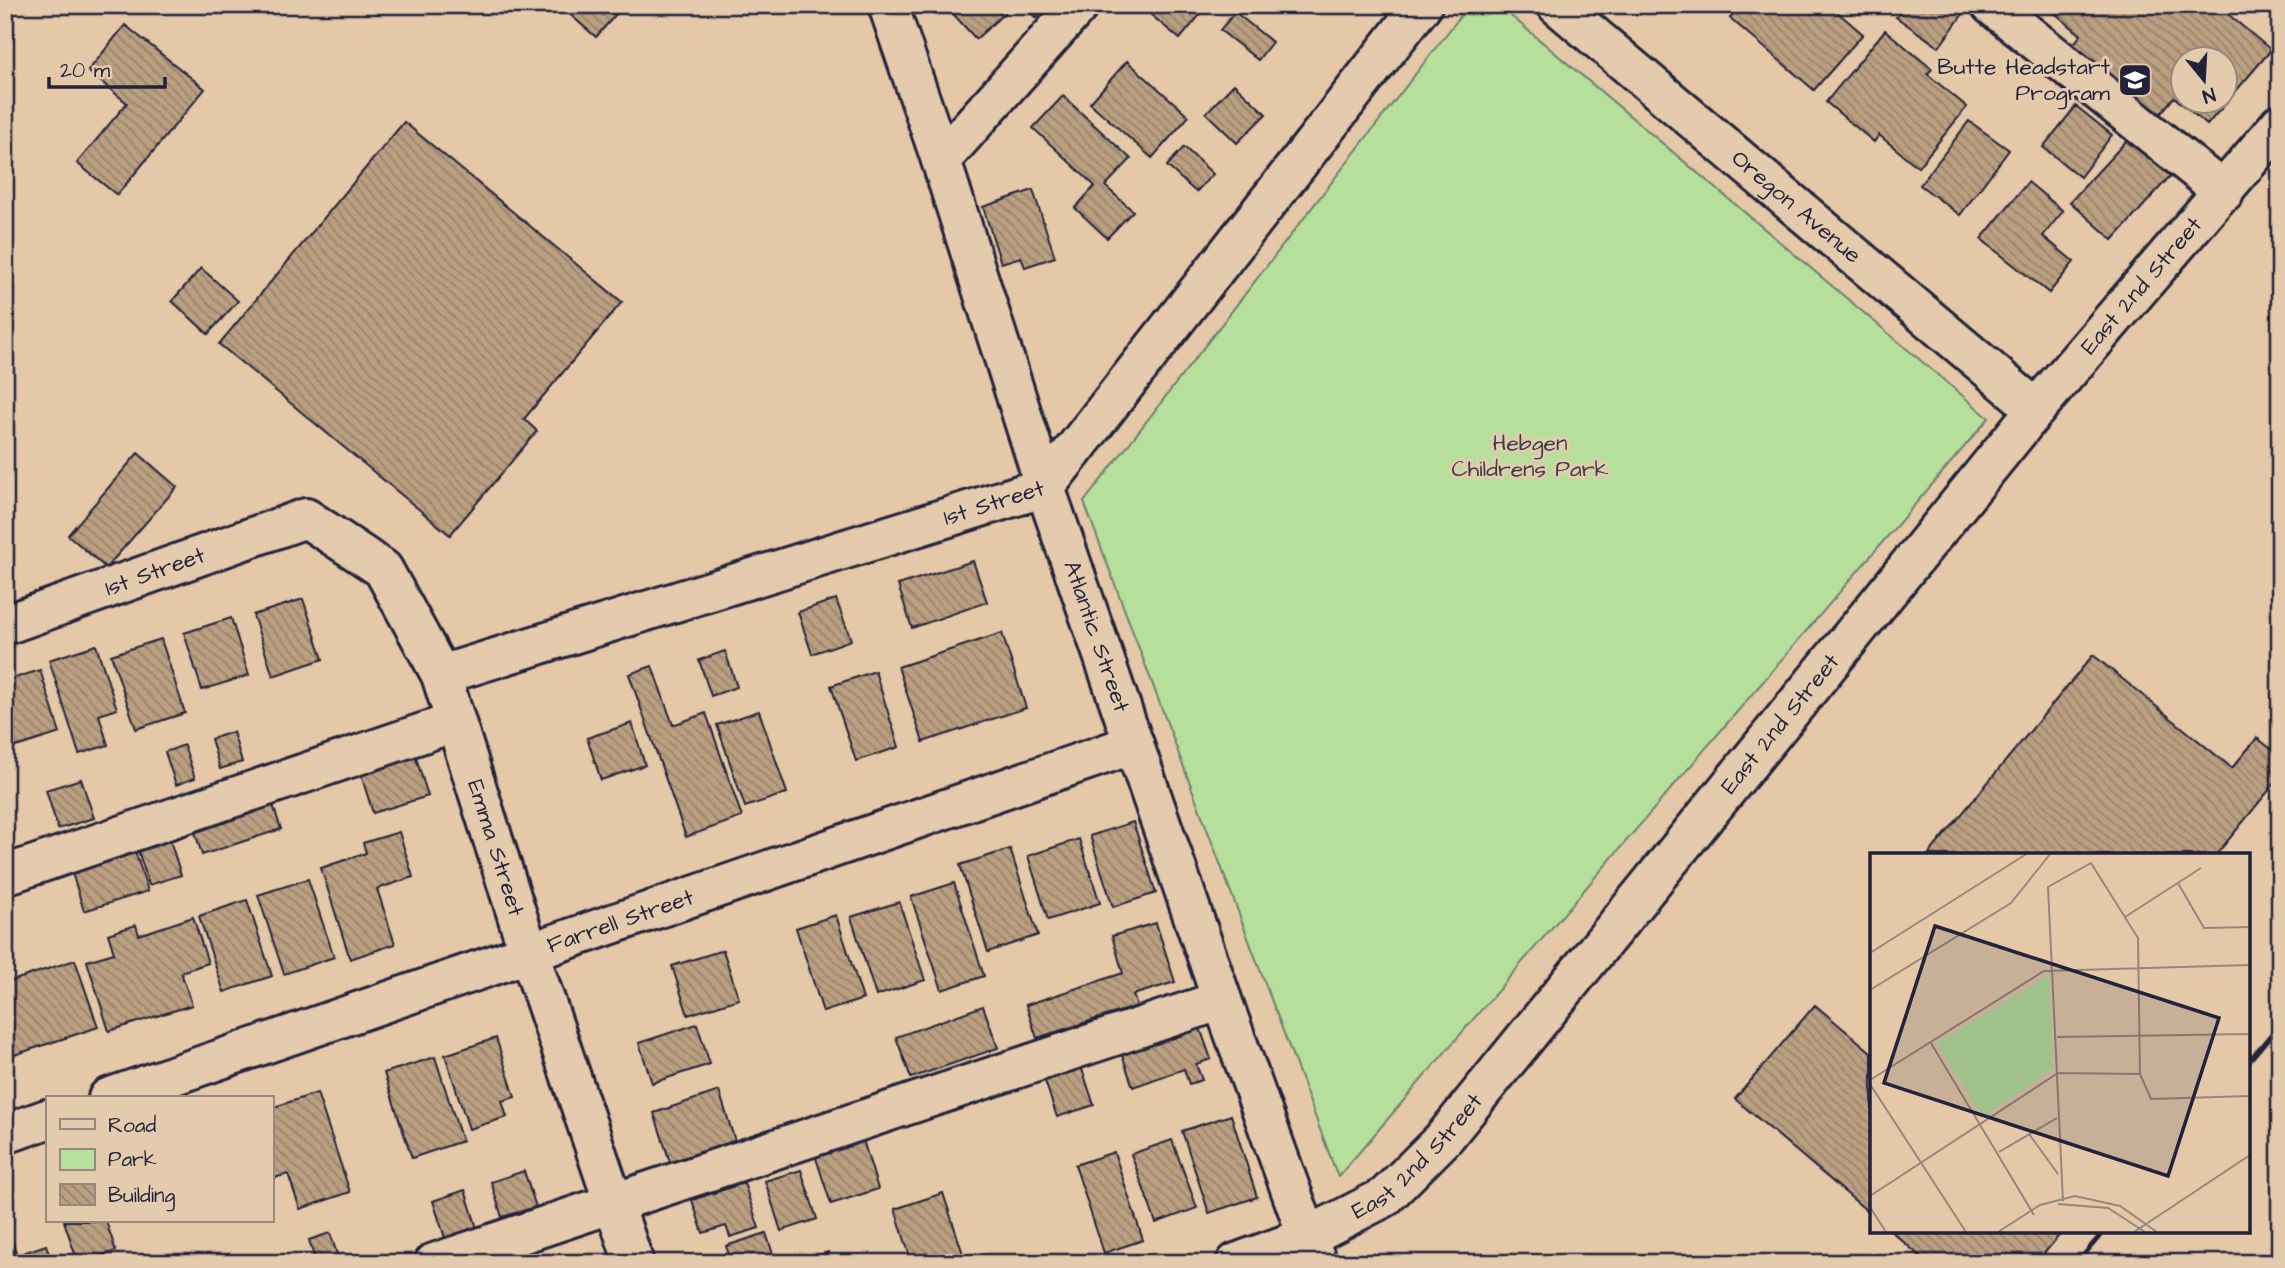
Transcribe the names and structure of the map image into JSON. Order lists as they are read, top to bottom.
{
  "streets": {
    "street": [
      "Oregon Avenue",
      "East 2nd Street",
      "1st Street",
      "Atlantic Street",
      "Emma Street",
      "Farrell Street"
    ]
  },
  "crossings": [
    ["Oregon Avenue", "East 2nd Street"],
    ["East 2nd Street", "Atlantic Street"],
    ["1st Street", "Atlantic Street"],
    ["1st Street", "Emma Street"],
    ["Atlantic Street", "Farrell Street"],
    ["Emma Street", "Farrell Street"]
  ],
  "parks": ["Hebgen Childrens Park"],
  "places": {
    "school or university": ["Butte Headstart Program"]
  },
  "legend": ["Road", "Park", "Building"],
  "scale_bar": "20 m",
  "north": "bottom"
}
